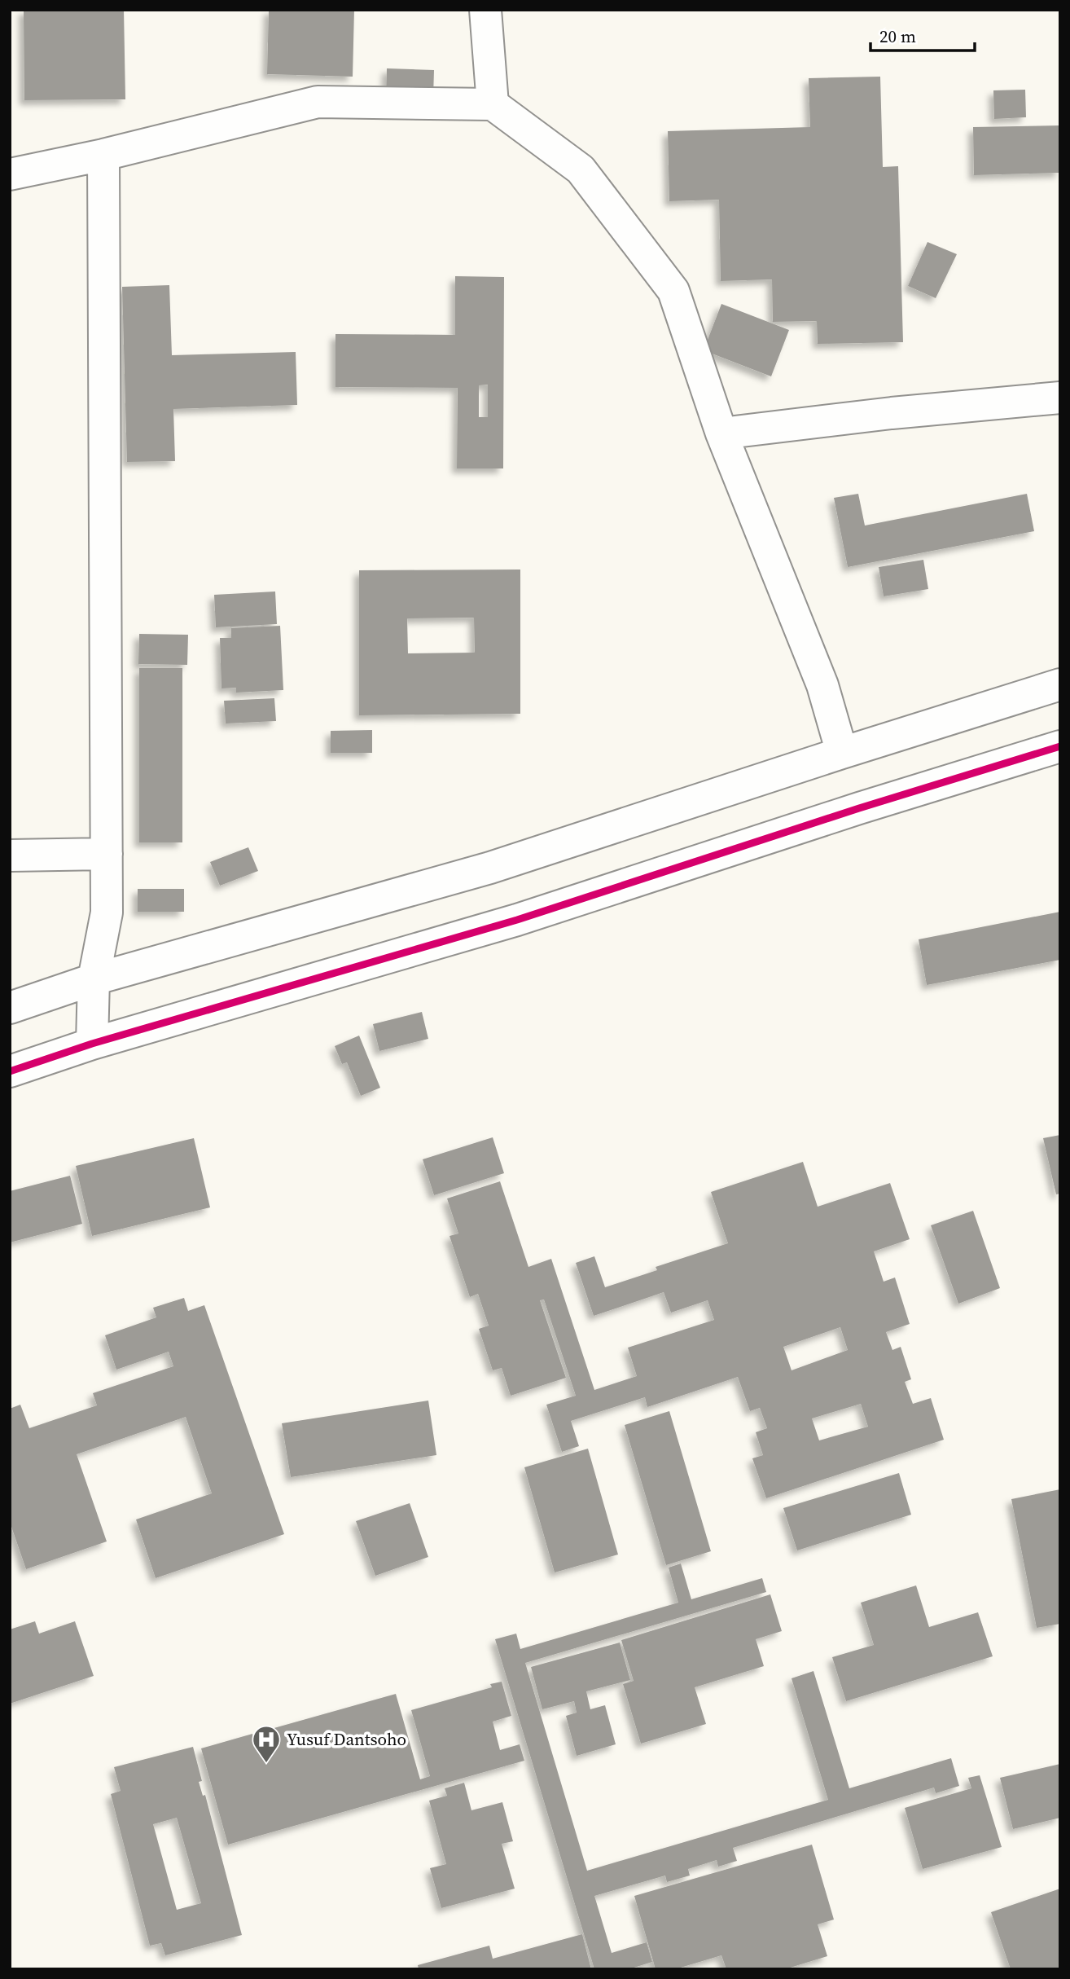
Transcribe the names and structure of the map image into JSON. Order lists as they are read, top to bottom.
{
  "places": {
    "hospital": ["Yusuf Dantsoho"]
  },
  "scale_bar": "20 m"
}
